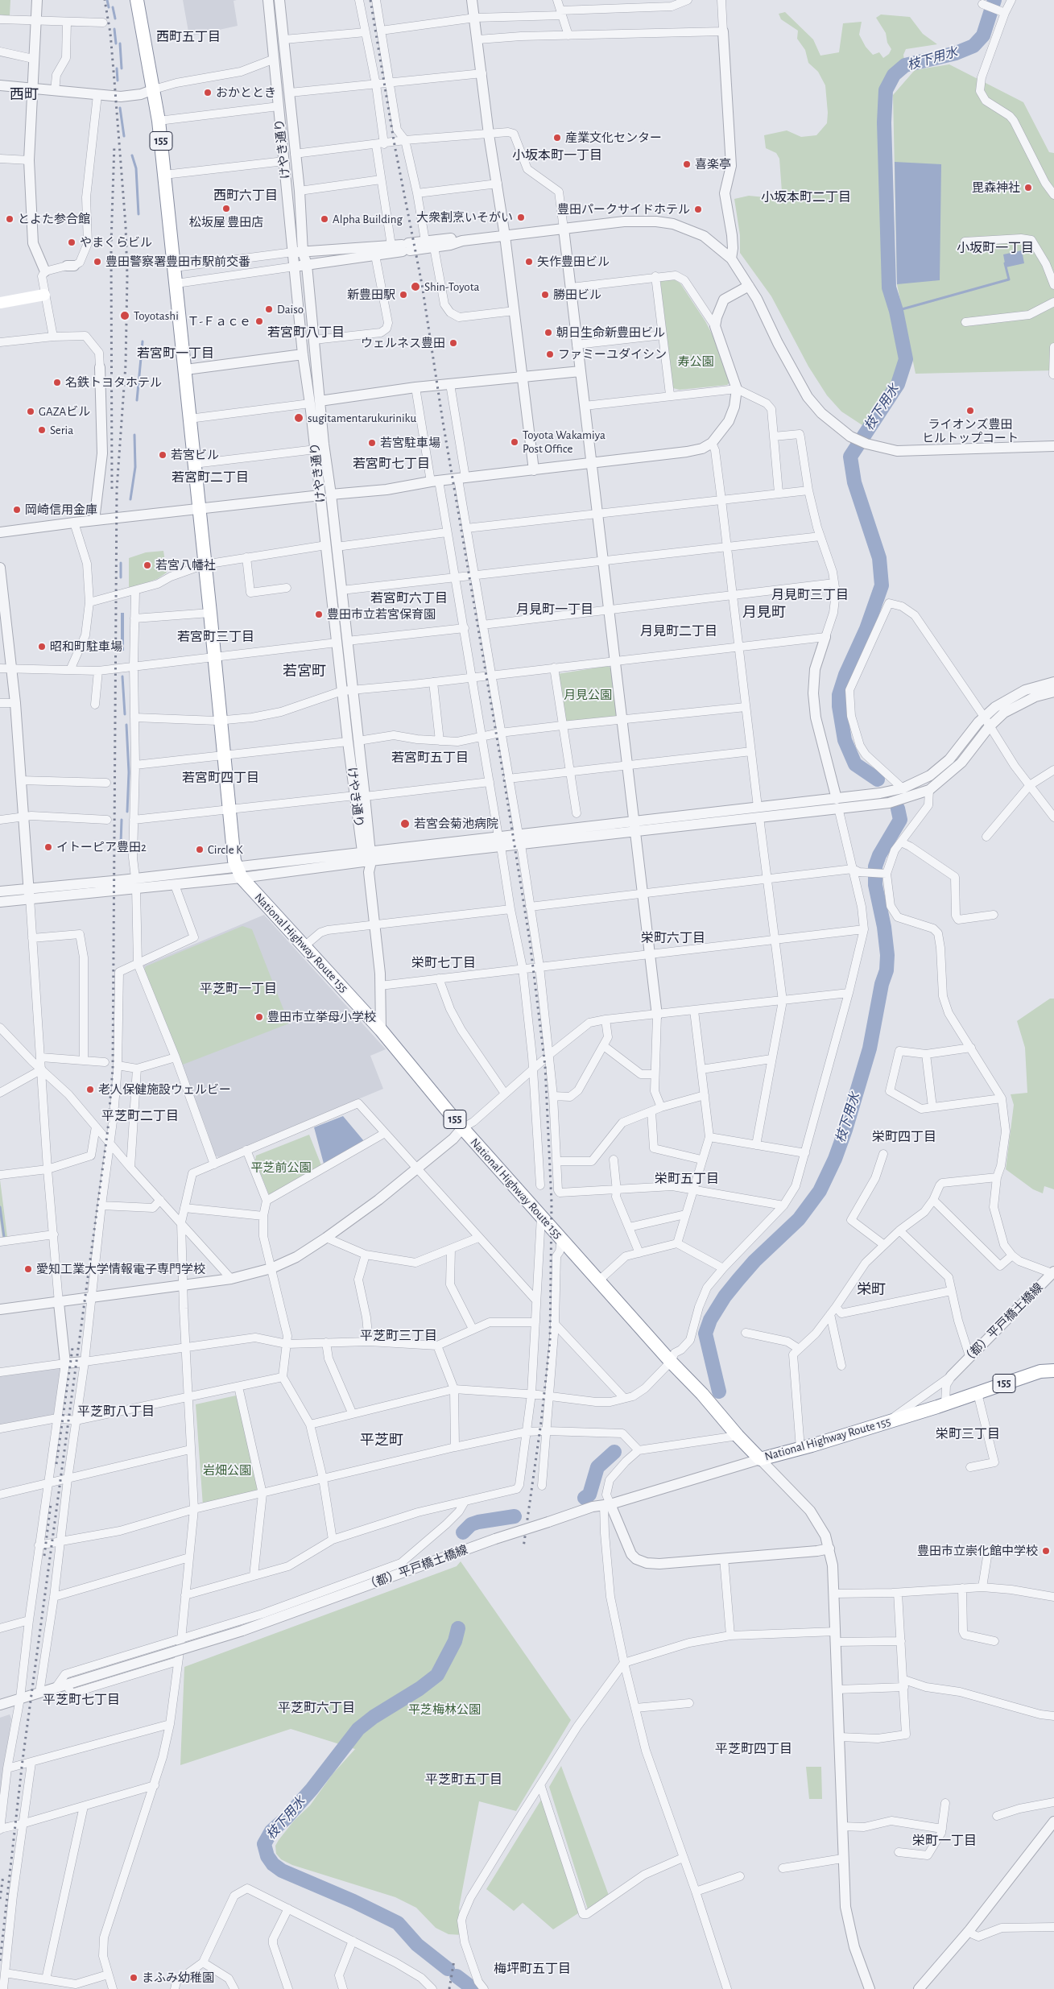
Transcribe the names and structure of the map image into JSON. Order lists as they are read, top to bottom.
{
  "streets": {
    "highway": ["155", "National Highway Route 155"],
    "street": ["けやき通り", "（都）平戸橋土橋線"]
  },
  "crossings": [
    ["National Highway Route 155", "（都）平戸橋土橋線"]
  ],
  "districts": [
    "西町五丁目",
    "西町",
    "小坂本町一丁目",
    "西町六丁目",
    "小坂本町二丁目",
    "小坂町一丁目",
    "若宮町八丁目",
    "若宮町一丁目",
    "若宮町七丁目",
    "若宮町二丁目",
    "月見町三丁目",
    "若宮町六丁目",
    "月見町一丁目",
    "月見町",
    "月見町二丁目",
    "若宮町三丁目",
    "若宮町",
    "若宮町五丁目",
    "若宮町四丁目",
    "栄町六丁目",
    "栄町七丁目",
    "平芝町一丁目",
    "平芝町二丁目",
    "栄町四丁目",
    "栄町五丁目",
    "栄町",
    "平芝町三丁目",
    "平芝町八丁目",
    "栄町三丁目",
    "平芝町",
    "平芝町七丁目",
    "平芝町六丁目",
    "平芝町四丁目",
    "平芝町五丁目",
    "栄町一丁目",
    "梅坪町五丁目"
  ],
  "water": ["枝下用水"],
  "parks": [
    "寿公園",
    "月見公園",
    "平芝前公園",
    "岩畑公園",
    "平芝梅林公園"
  ],
  "places": [
    "おかととき",
    "産業文化センター",
    "喜楽亭",
    "毘森神社",
    "松坂屋 豊田店",
    "豊田パークサイドホテル",
    "大衆割烹いそがい",
    "とよた参合館",
    "Alpha Building",
    "やまくらビル",
    "豊田警察署豊田市駅前交番",
    "矢作豊田ビル",
    "Shin-Toyota",
    "新豊田駅",
    "勝田ビル",
    "Daiso",
    "Toyotashi",
    "Ｔ-Ｆａｃｅ",
    "朝日生命新豊田ビル",
    "ウェルネス豊田",
    "ファミーユダイシン",
    "名鉄トヨタホテル",
    "ライオンズ豊田 ヒルトップコート",
    "GAZAビル",
    "sugitamentarukuriniku",
    "Seria",
    "Toyota Wakamiya Post Office",
    "若宮駐車場",
    "若宮ビル",
    "岡崎信用金庫",
    "若宮八幡社",
    "豊田市立若宮保育園",
    "昭和町駐車場",
    "若宮会菊池病院",
    "イトーピア豊田2",
    "Circle K",
    "豊田市立挙母小学校",
    "老人保健施設ウェルビー",
    "愛知工業大学情報電子専門学校",
    "豊田市立崇化館中学校",
    "まふみ幼稚園"
  ]
}
